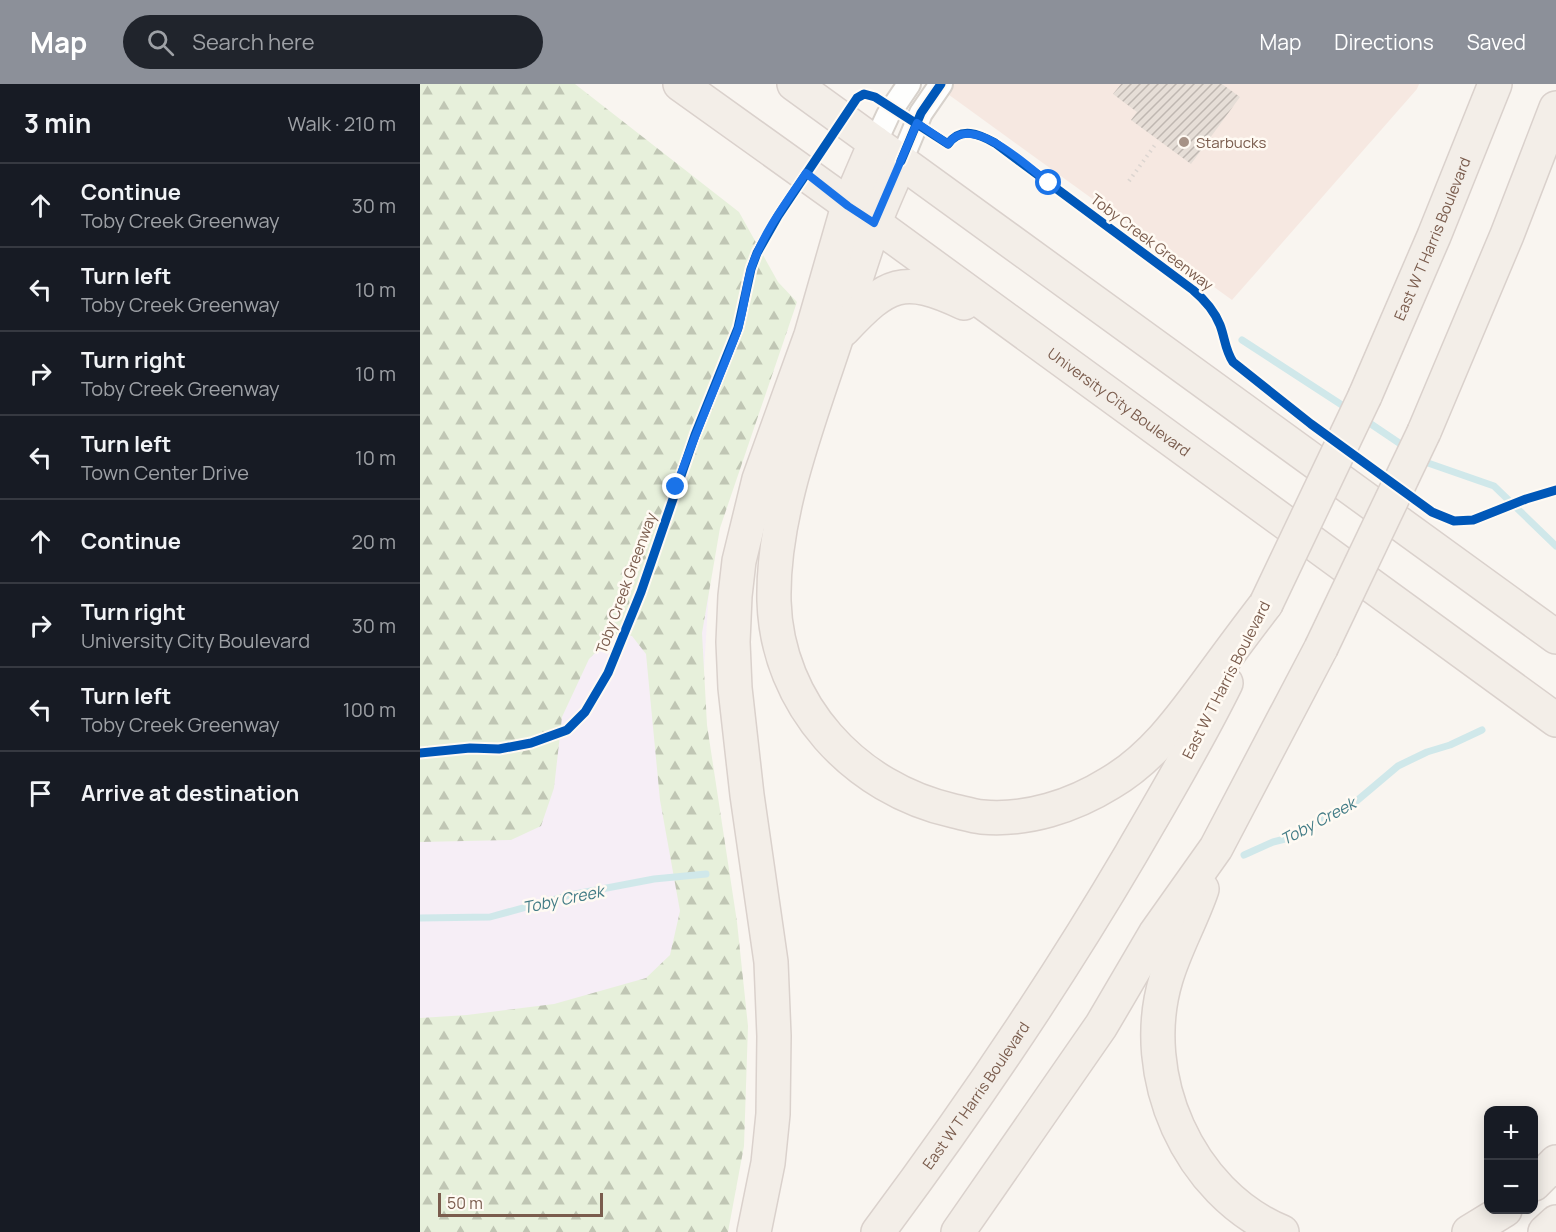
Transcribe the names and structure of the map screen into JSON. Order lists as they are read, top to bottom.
{
  "streets": {
    "main road": ["East W T Harris Boulevard", "University City Boulevard"],
    "cycle path": ["Toby Creek Greenway"]
  },
  "water": ["Toby Creek"],
  "places": ["Starbucks"],
  "scale_bar": "50 m",
  "page": {
    "header": "Map",
    "search": "Search here",
    "nav": ["Map", "Directions", "Saved"],
    "heading": ["3 min", "Walk · 210 m"],
    "list": [
      ["Continue", "Toby Creek Greenway", "30 m"],
      ["Turn left", "Toby Creek Greenway", "10 m"],
      ["Turn right", "Toby Creek Greenway", "10 m"],
      ["Turn left", "Town Center Drive", "10 m"],
      ["Continue", "20 m"],
      ["Turn right", "University City Boulevard", "30 m"],
      ["Turn left", "Toby Creek Greenway", "100 m"],
      "Arrive at destination"
    ],
    "map_buttons": ["+", "−"],
    "scale": "50 m"
  }
}
